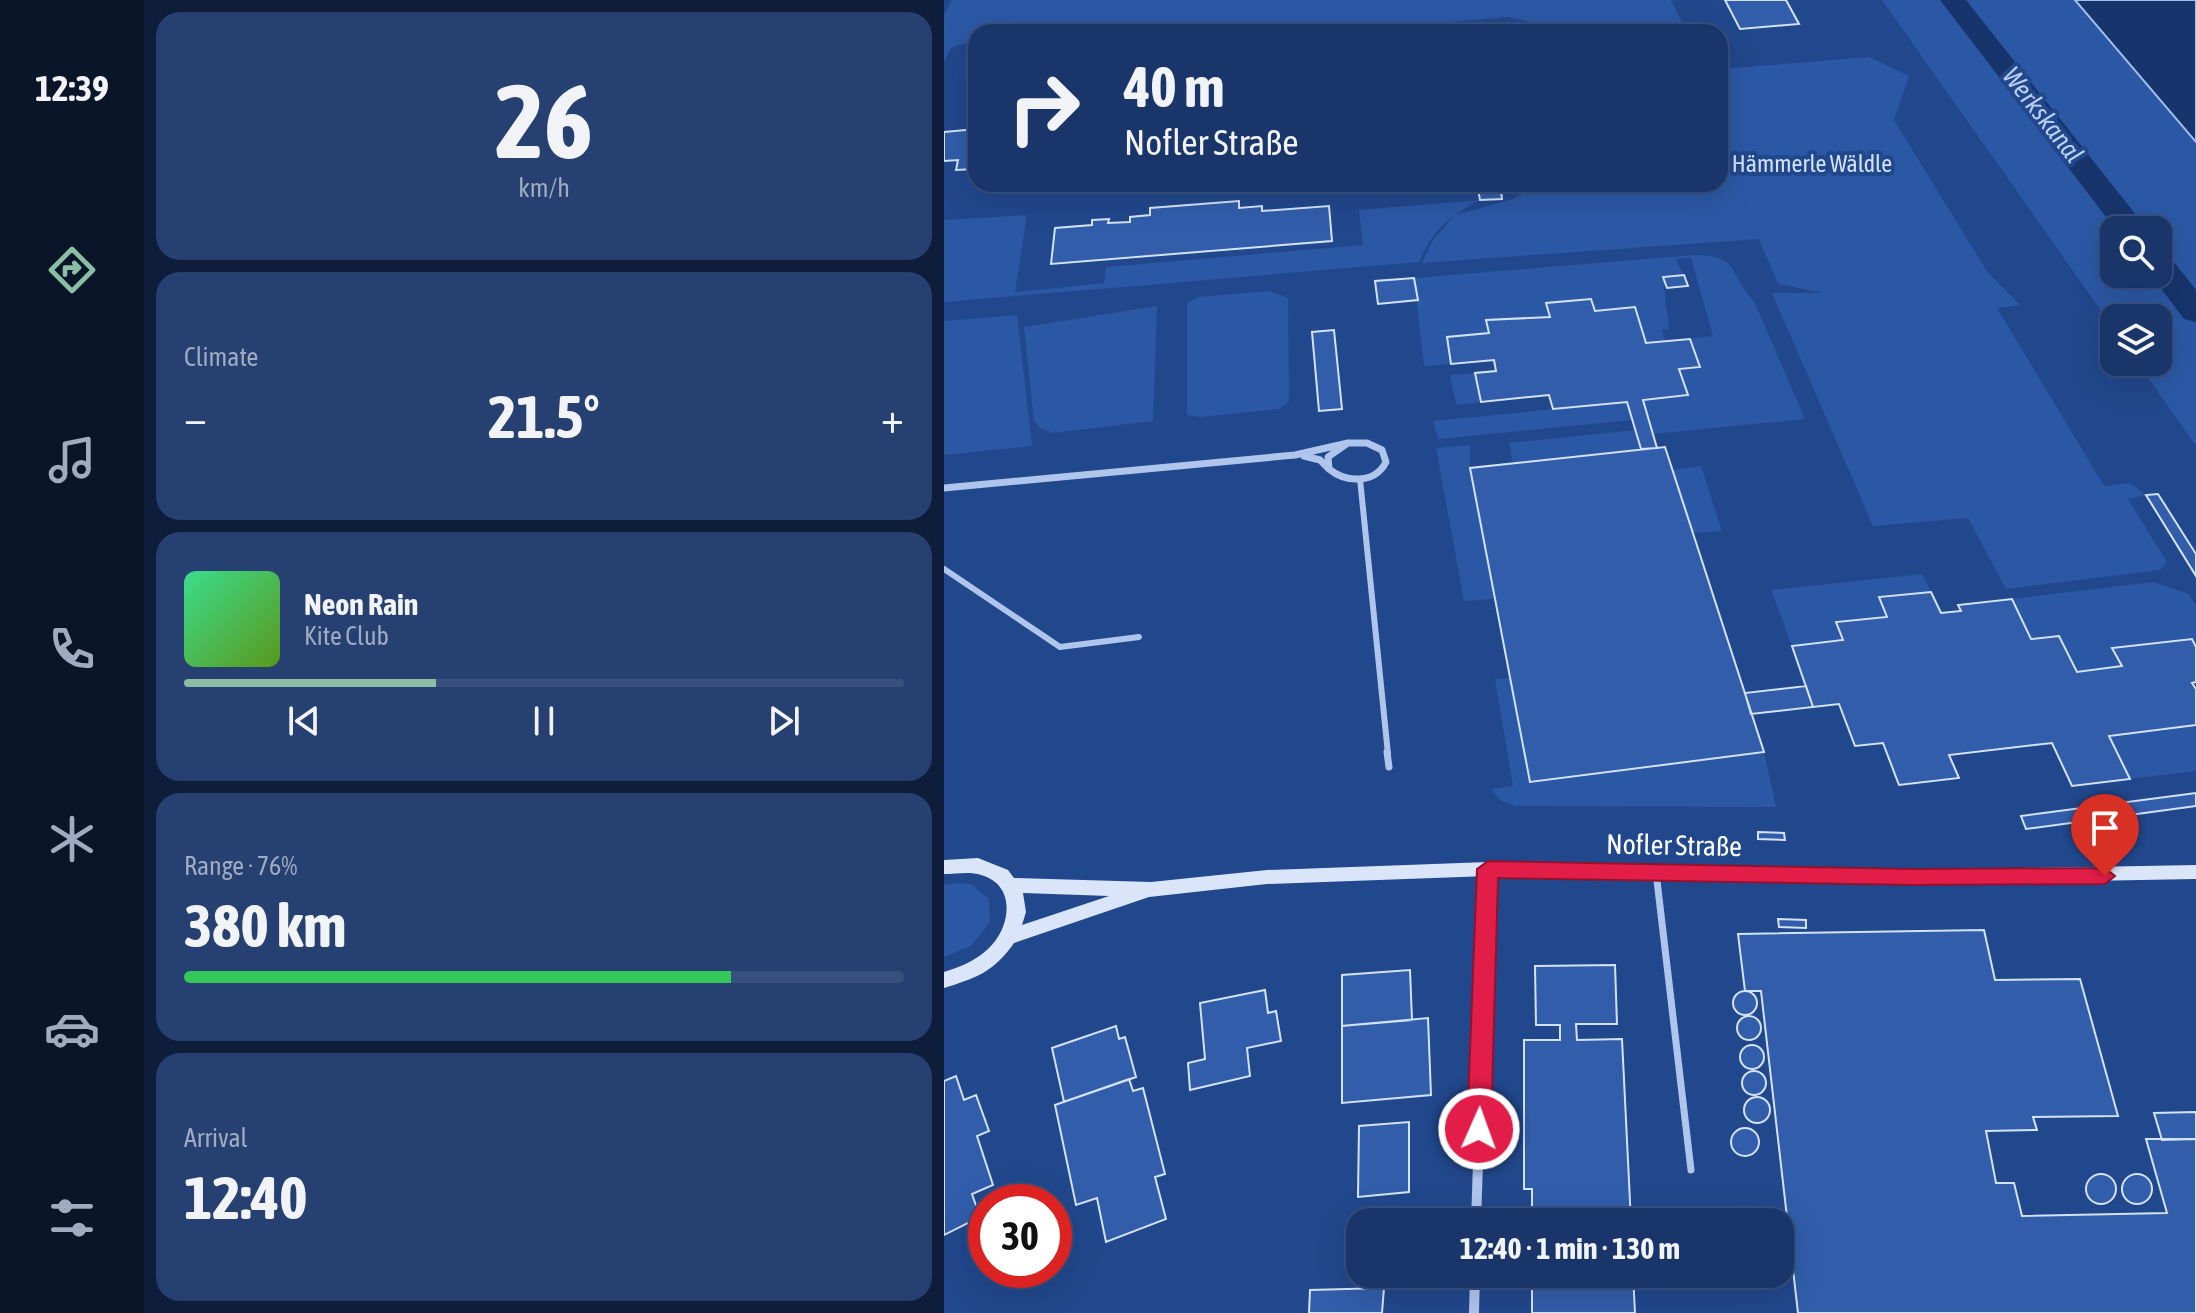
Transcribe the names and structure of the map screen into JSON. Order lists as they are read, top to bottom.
{
  "streets": {
    "main road": ["Nofler Straße"]
  },
  "water": ["Werkskanal"],
  "parks": ["Hämmerle Wäldle"],
  "page": {
    "tabs": "12:39",
    "tile": [
      ["26", "km/h"],
      "Climate",
      ["Range · 76%", "380 km"],
      ["Arrival", "12:40"]
    ],
    "turn": ["40 m", "Nofler Straße"],
    "heat": ["−", "21.5°", "+"],
    "song": ["Neon Rain", "Kite Club"],
    "limit": "30",
    "trip": "12:40 · 1 min · 130 m"
  }
}
